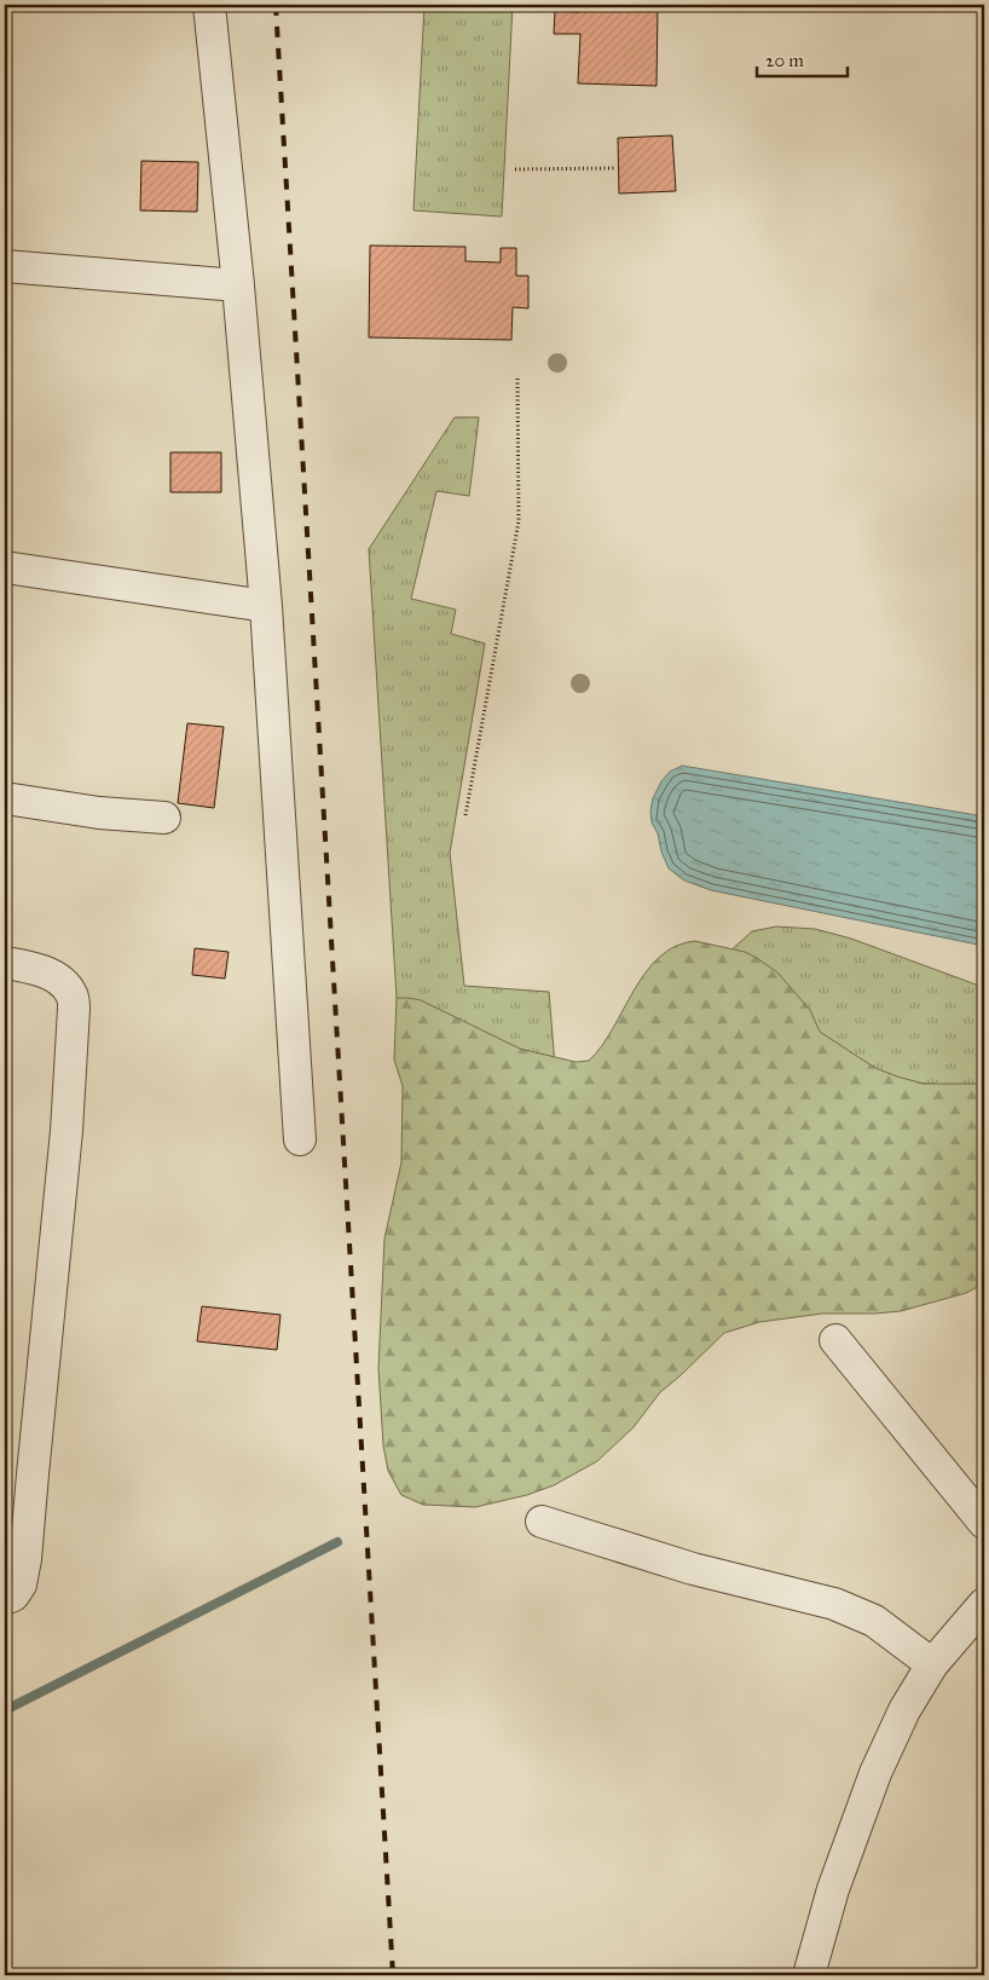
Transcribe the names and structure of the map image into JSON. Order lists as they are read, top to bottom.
{
  "scale_bar": "20 m"
}
